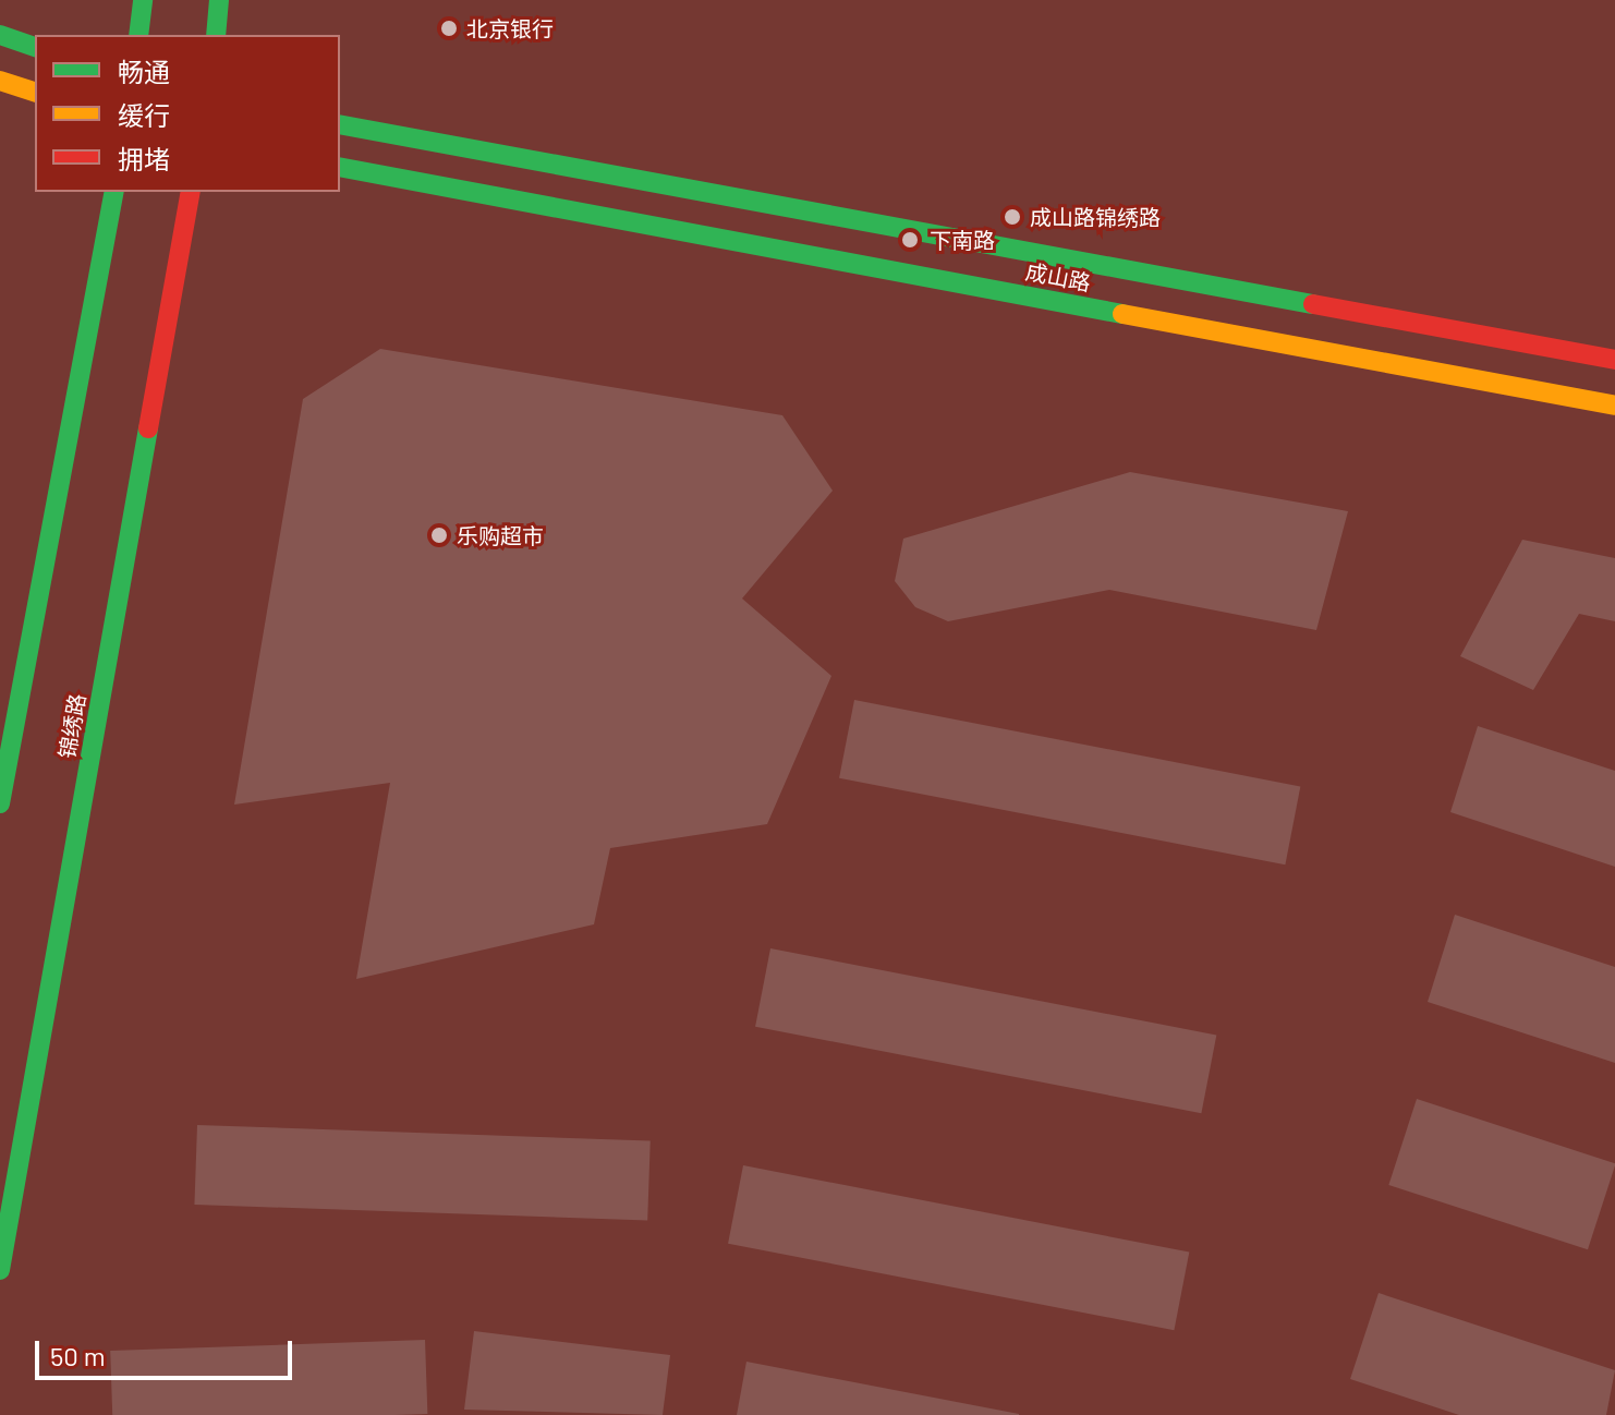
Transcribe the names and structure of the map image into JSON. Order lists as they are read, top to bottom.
{
  "streets": {
    "main road": ["成山路", "锦绣路"]
  },
  "places": [
    "北京银行",
    "成山路锦绣路",
    "下南路",
    "乐购超市"
  ],
  "legend": ["畅通", "缓行", "拥堵"],
  "scale_bar": "50 m"
}
